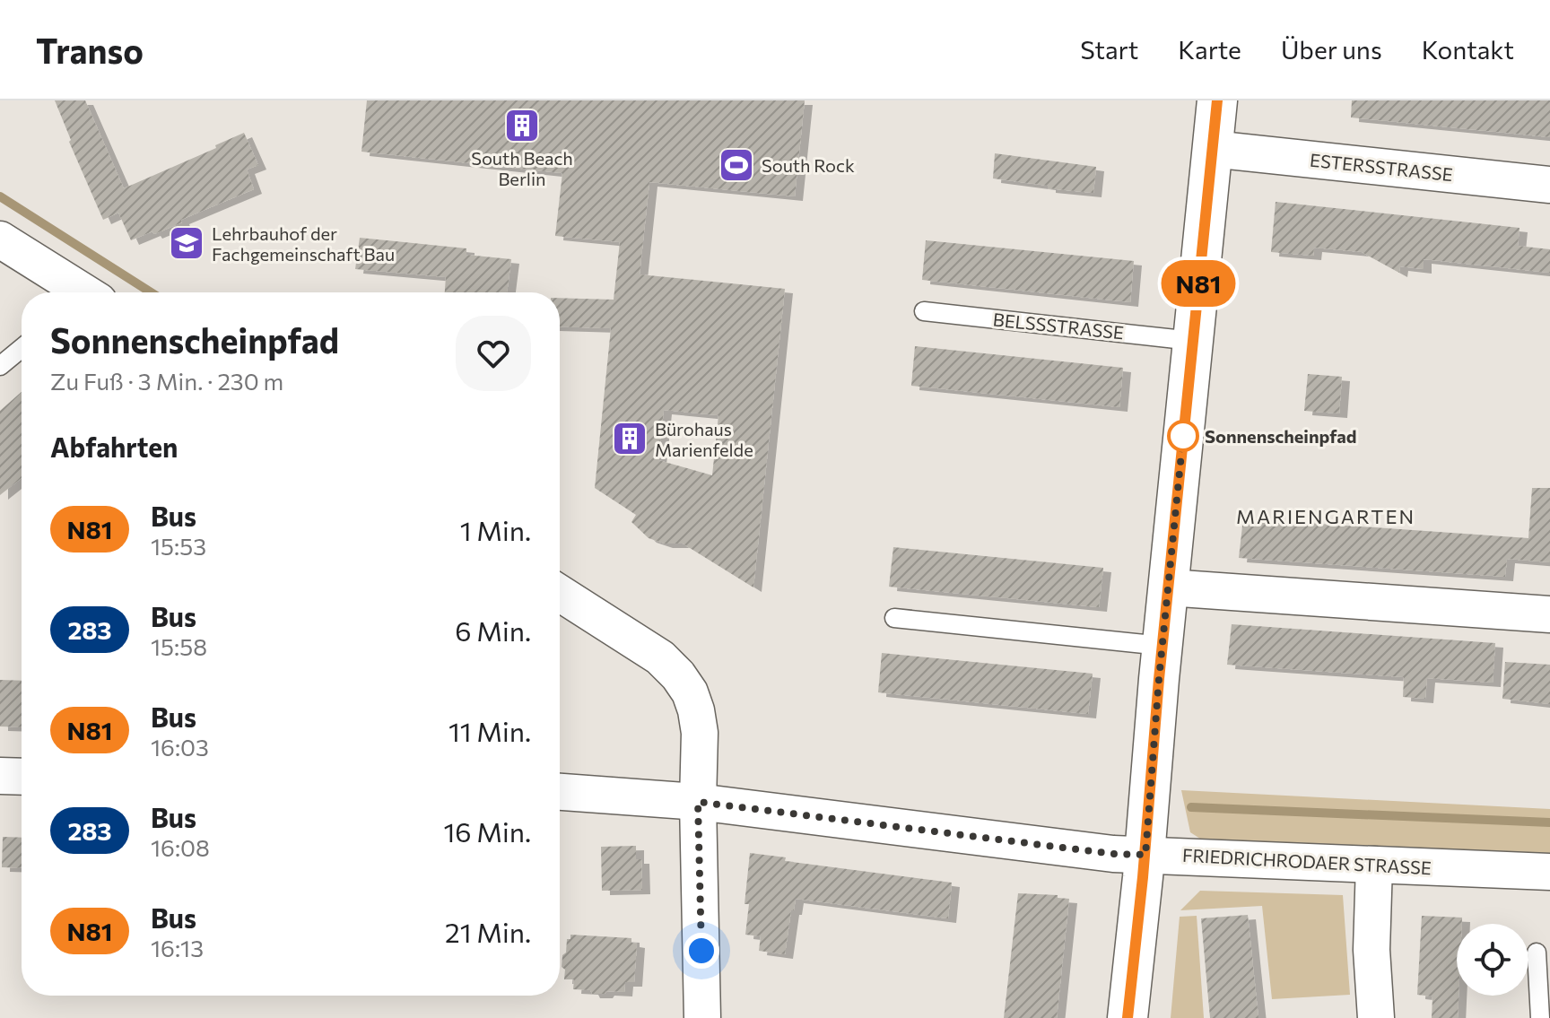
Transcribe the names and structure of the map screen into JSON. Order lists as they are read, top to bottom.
{
  "streets": {
    "street": ["ESTERSSTRASSE", "FRIEDRICHRODAER STRASSE"],
    "lane": ["BELSSSTRASSE"]
  },
  "districts": ["MARIENGARTEN"],
  "places": {
    "building": ["South Beach Berlin", "Bürohaus Marienfelde"],
    "sports": ["South Rock"],
    "school or university": ["Lehrbauhof der Fachgemeinschaft Bau"],
    "other": ["Sonnenscheinpfad"]
  },
  "lines": ["bus line N81"],
  "page": {
    "header": "Transo",
    "nav": [
      "Start",
      "Karte",
      "Über uns",
      "Kontakt"
    ],
    "on_map": "N81",
    "heading": [
      ["Sonnenscheinpfad", "Zu Fuß · 3 Min. · 230 m"],
      "Abfahrten"
    ],
    "list": [
      {
        "mark": "N81",
        "name": "Bus",
        "note": "15:53",
        "value": "1 Min."
      },
      {
        "mark": "283",
        "name": "Bus",
        "note": "15:58",
        "value": "6 Min."
      },
      {
        "mark": "N81",
        "name": "Bus",
        "note": "16:03",
        "value": "11 Min."
      },
      {
        "mark": "283",
        "name": "Bus",
        "note": "16:08",
        "value": "16 Min."
      },
      {
        "mark": "N81",
        "name": "Bus",
        "note": "16:13",
        "value": "21 Min."
      }
    ]
  }
}
